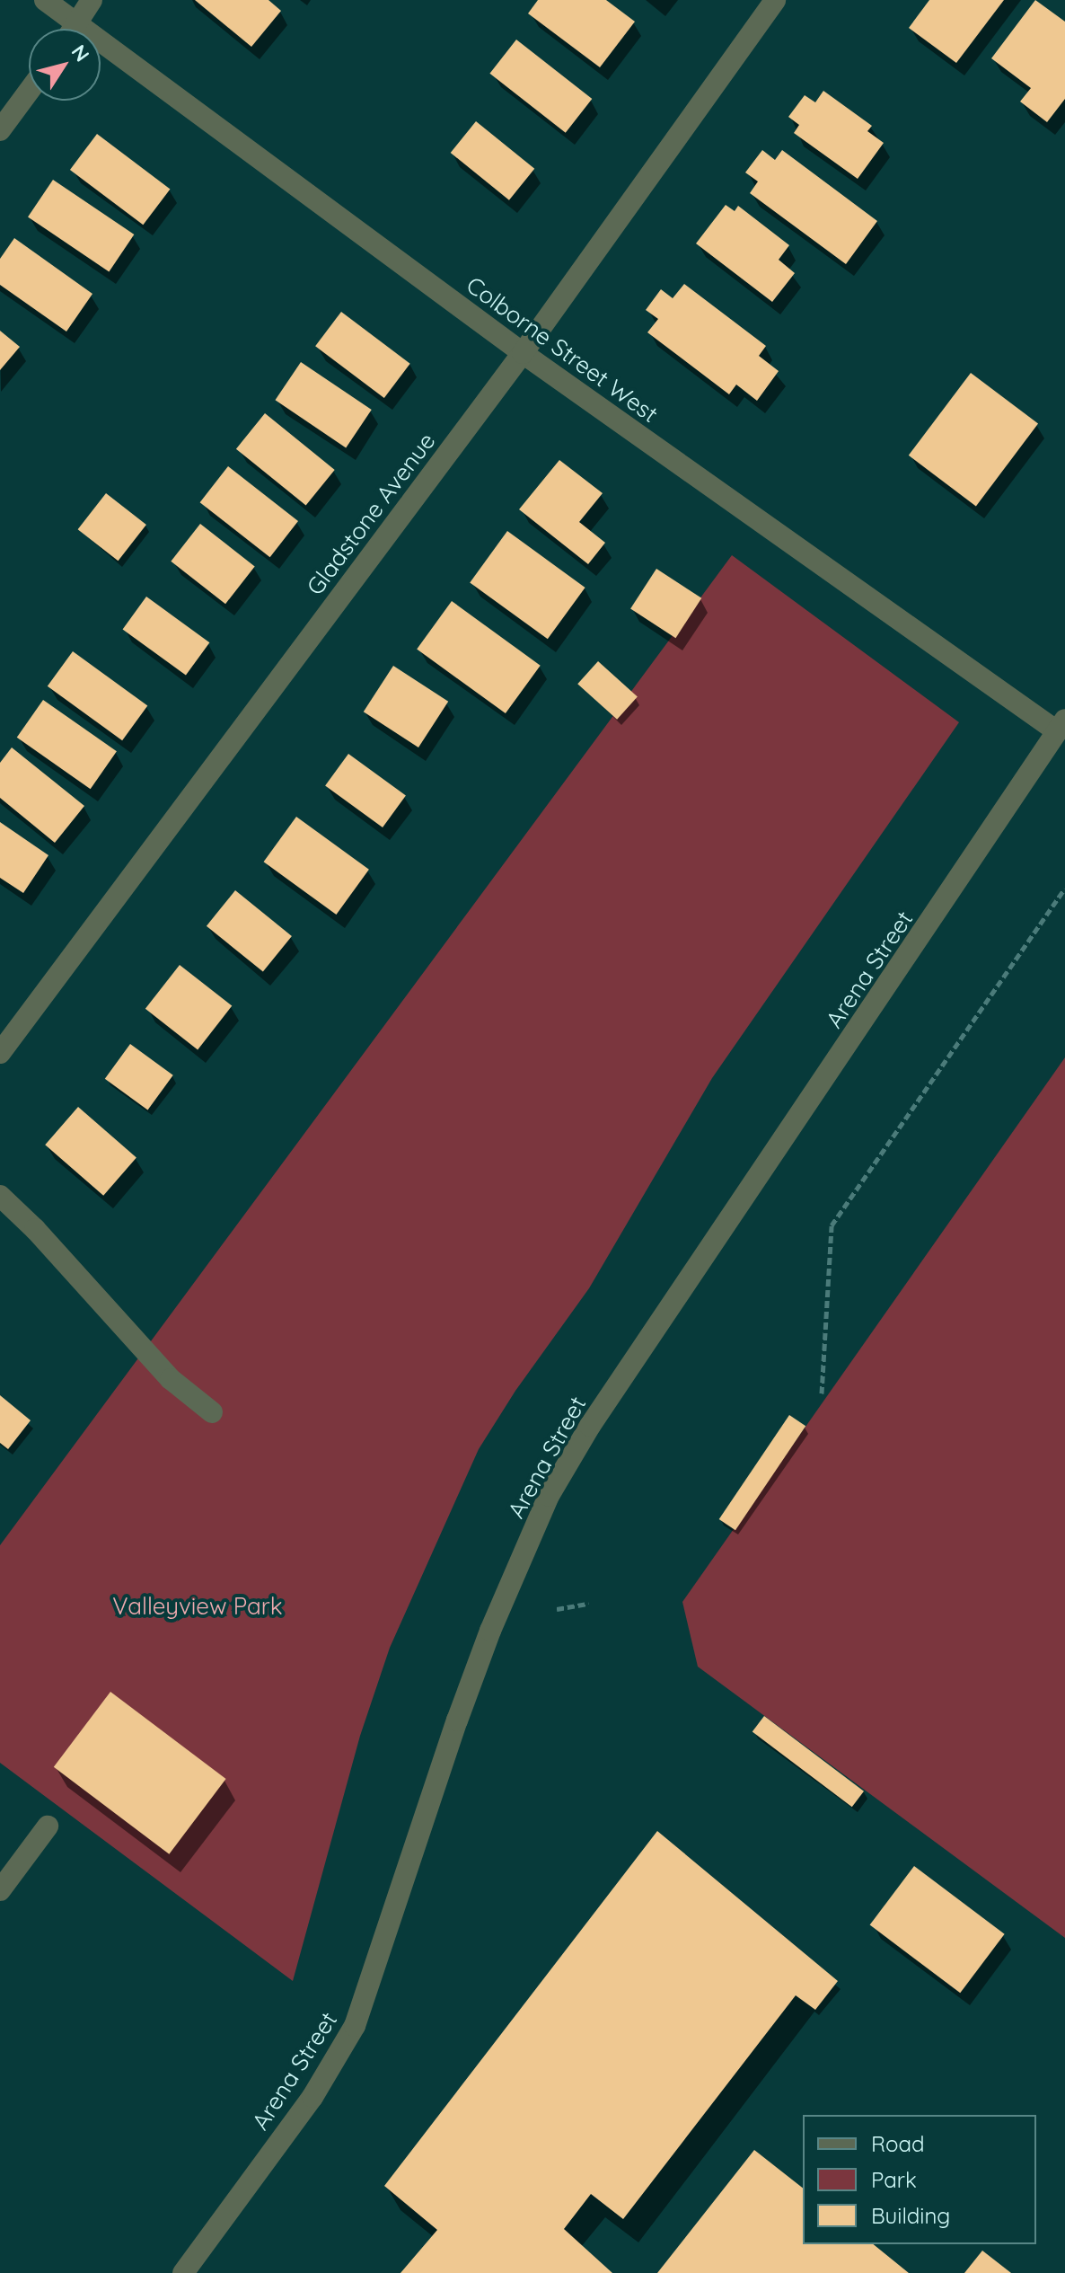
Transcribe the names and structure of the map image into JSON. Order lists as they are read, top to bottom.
{
  "streets": {
    "street": ["Colborne Street West", "Gladstone Avenue", "Arena Street"]
  },
  "crossings": [
    ["Colborne Street West", "Gladstone Avenue"],
    ["Colborne Street West", "Arena Street"]
  ],
  "parks": ["Valleyview Park"],
  "legend": ["Road", "Park", "Building"],
  "north": "top right"
}
